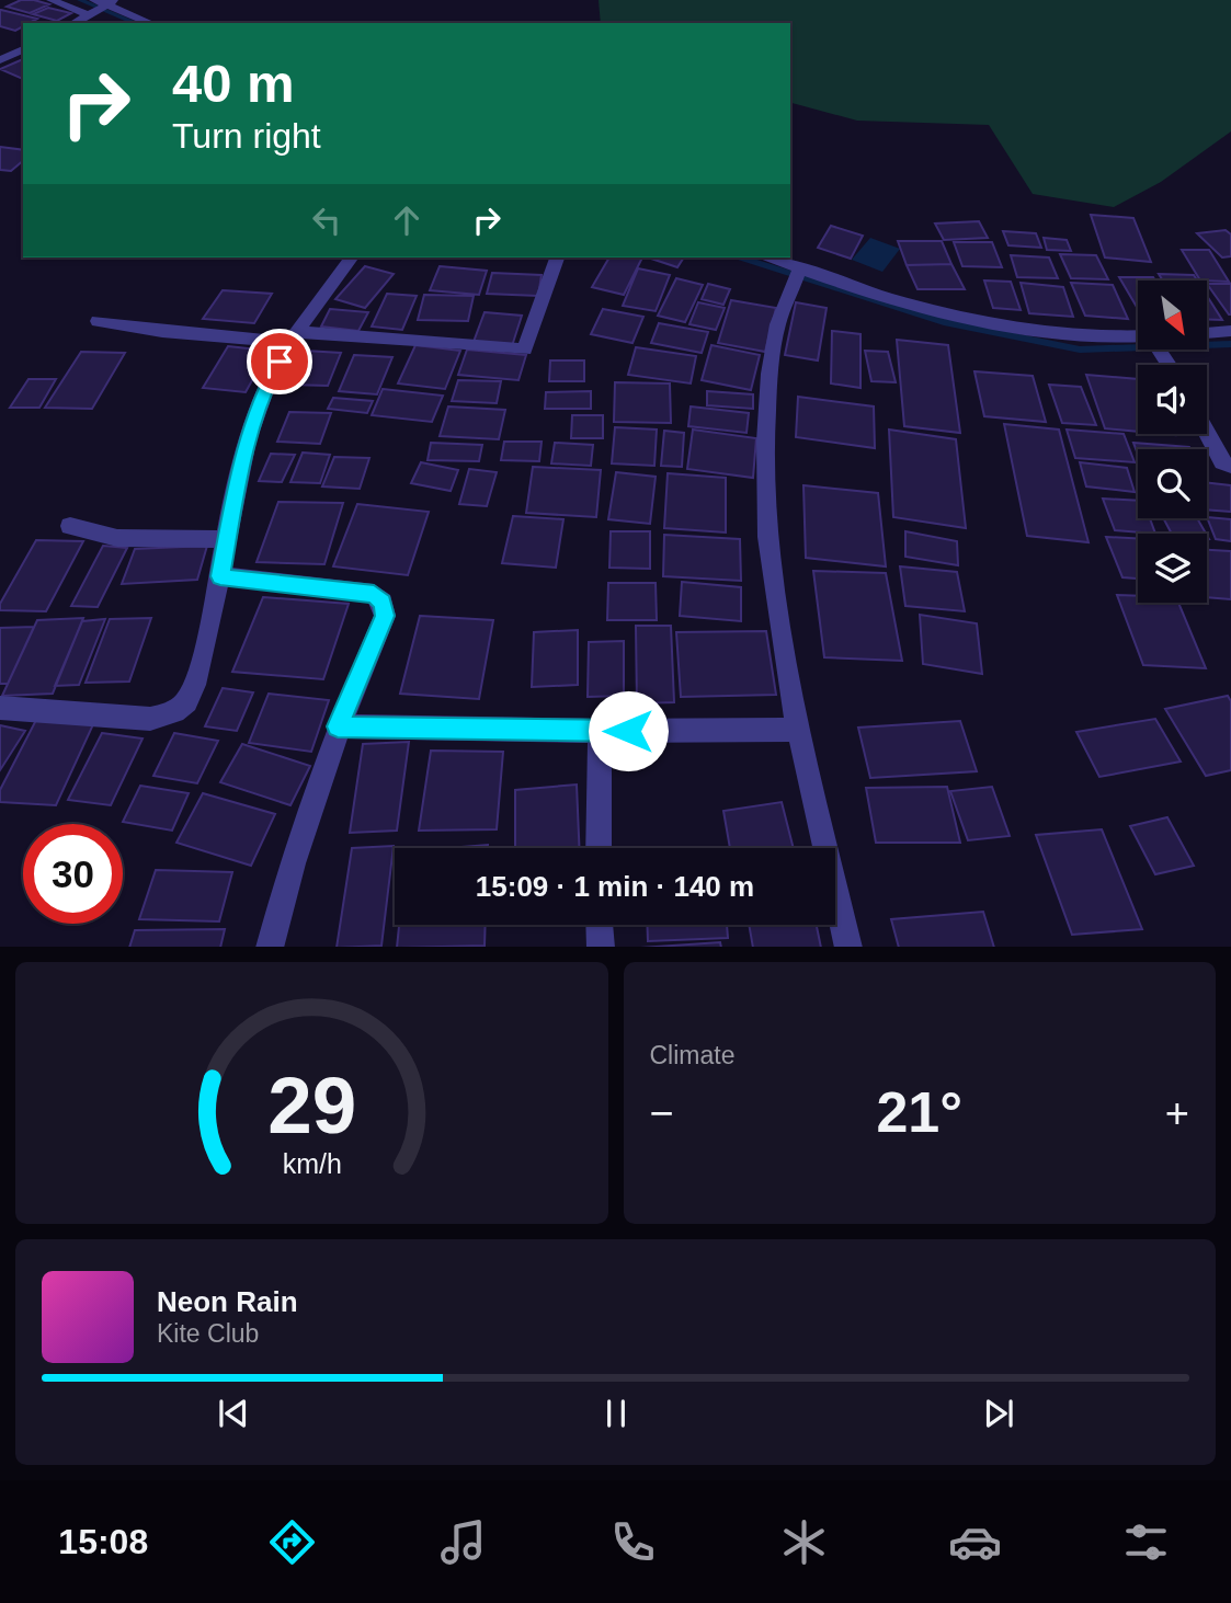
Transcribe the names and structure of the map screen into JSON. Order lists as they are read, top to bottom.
{
  "north": "bottom right",
  "page": {
    "turn": ["40 m", "Turn right"],
    "limit": "30",
    "trip": "15:09 · 1 min · 140 m",
    "tile": "Climate",
    "heat": ["−", "21°", "+"],
    "song": ["Neon Rain", "Kite Club"],
    "tabs": "15:08",
    "gauge": ["29", "km/h"]
  }
}
